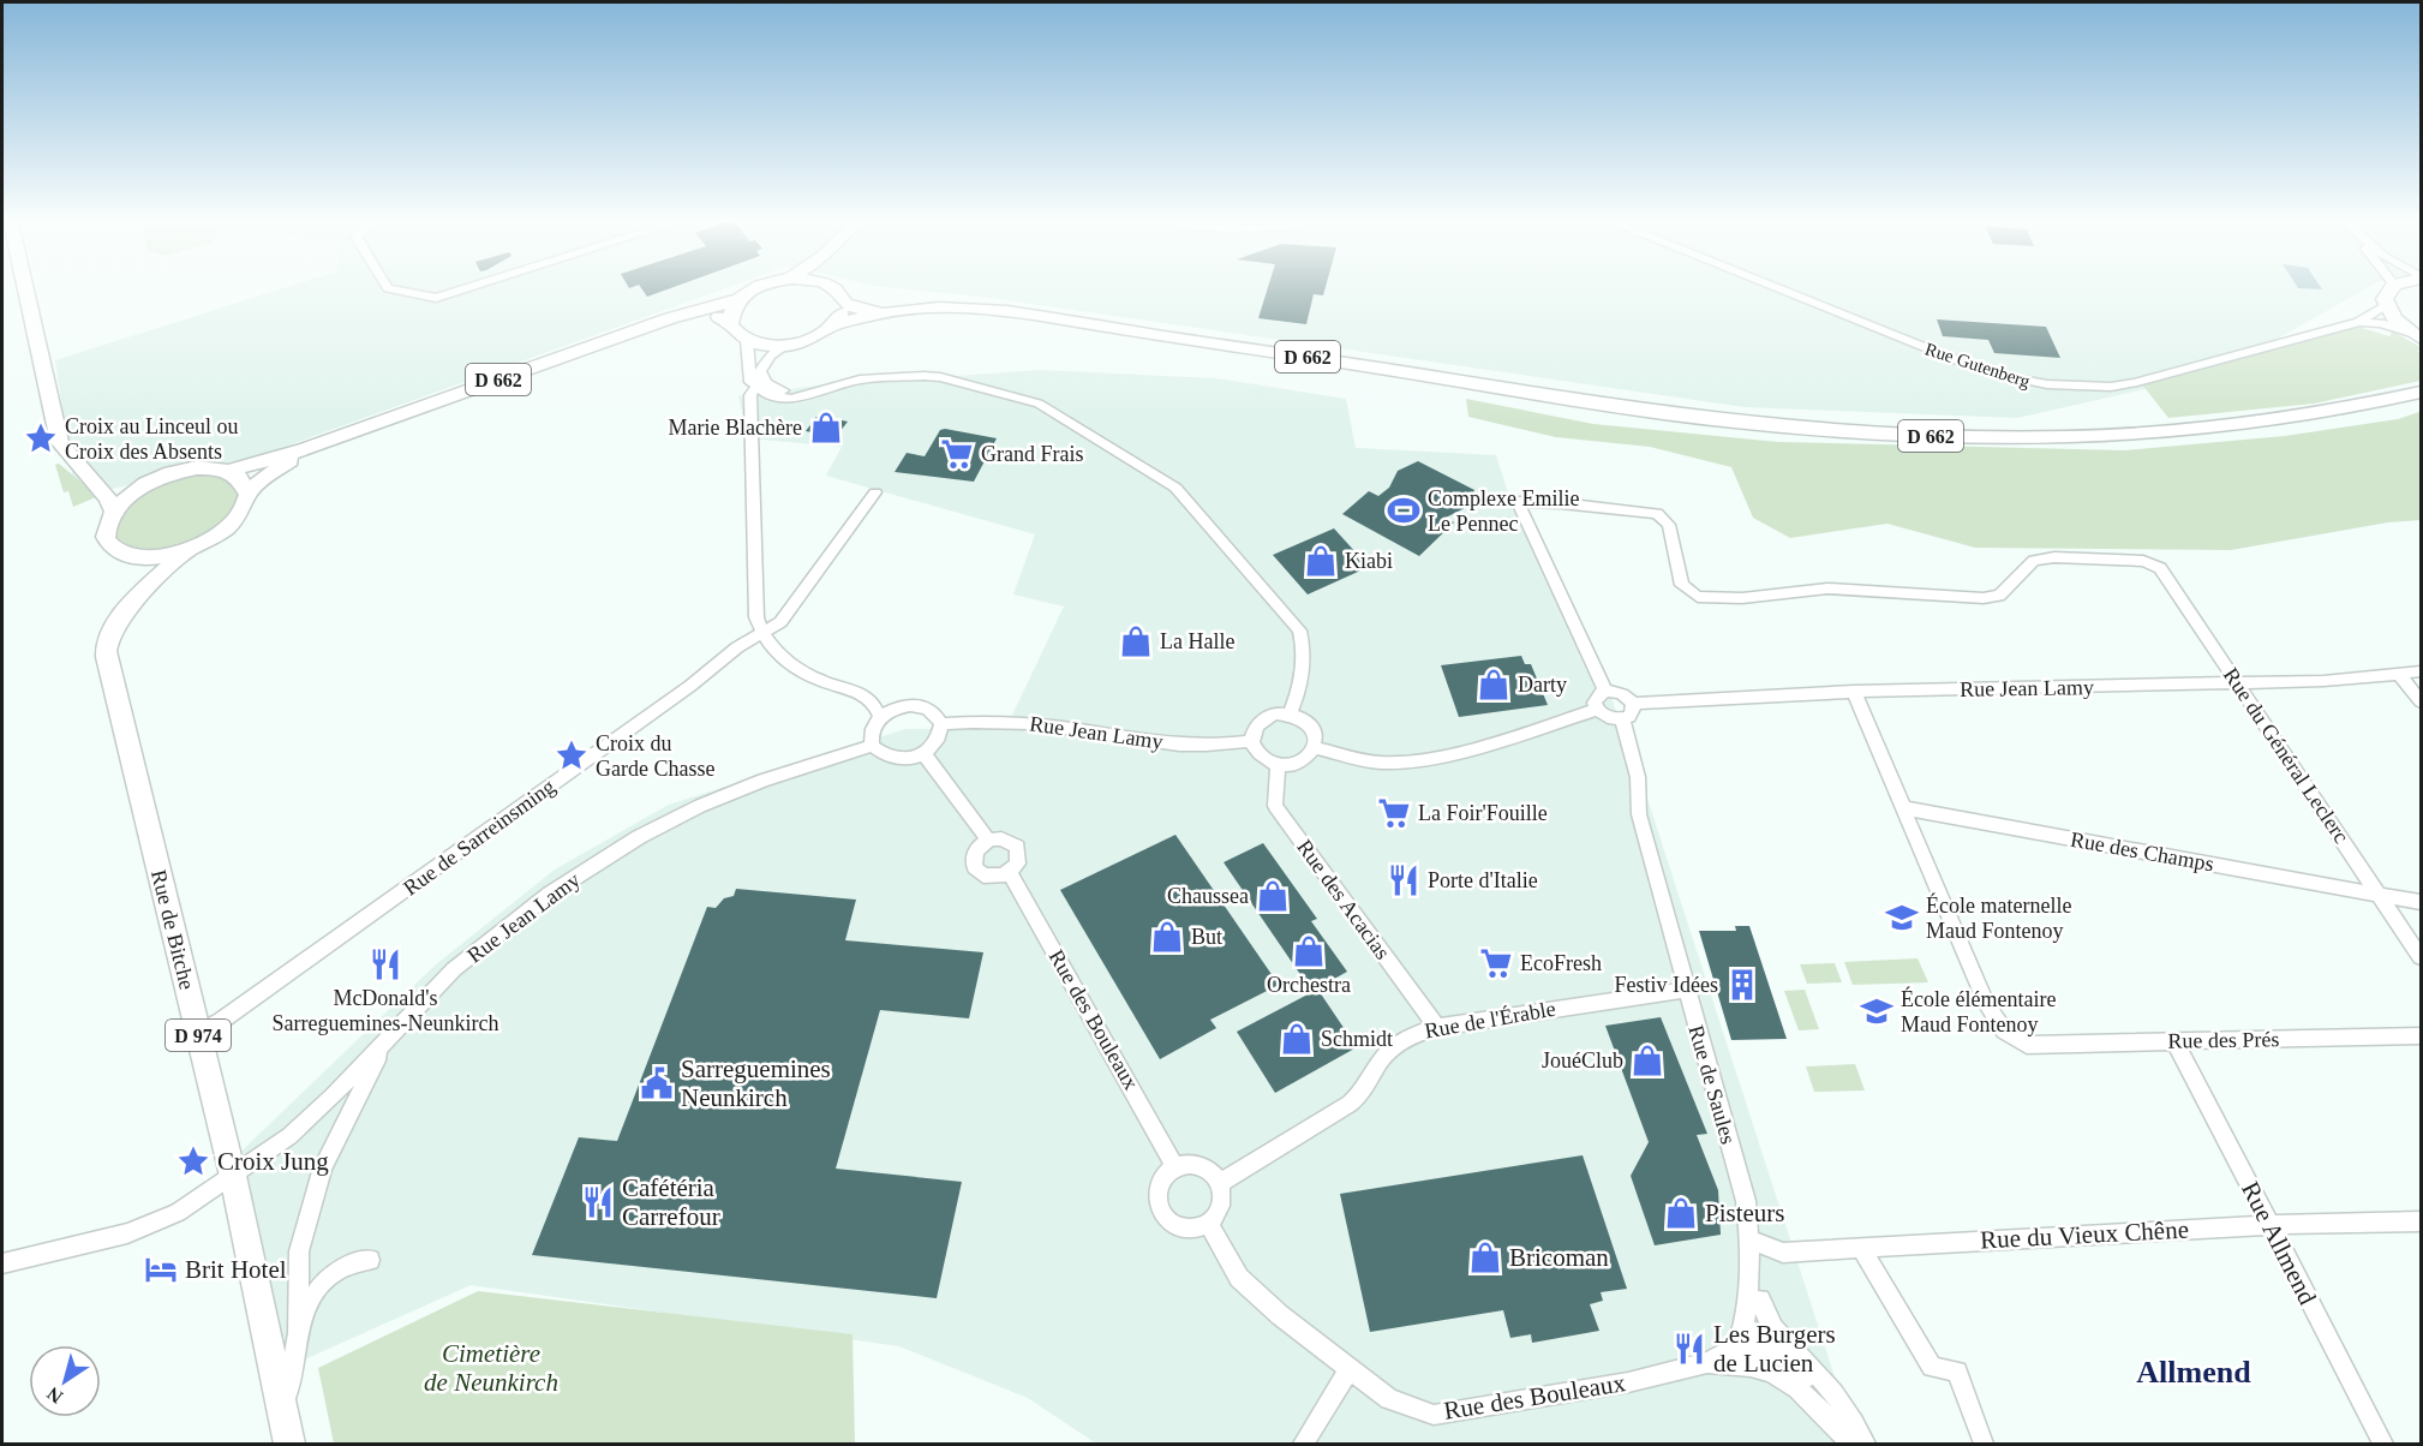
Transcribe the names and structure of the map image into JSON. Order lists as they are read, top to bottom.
{
  "streets": {
    "main road": ["D 662", "Rue de Bitche", "D 974"],
    "street": [
      "Rue Gutenberg",
      "Rue Jean Lamy",
      "Rue du Général Leclerc",
      "Rue de Sarreinsming",
      "Rue des Champs",
      "Rue des Acacias",
      "Rue des Bouleaux",
      "Rue de l'Érable",
      "Rue des Prés",
      "Rue de Saules",
      "Rue du Vieux Chêne",
      "Rue Allmend"
    ]
  },
  "crossings": [
    ["Rue Jean Lamy", "Rue du Général Leclerc"],
    ["Rue Jean Lamy", "Rue des Acacias"],
    ["Rue Jean Lamy", "Rue de Bitche"],
    ["Rue Jean Lamy", "Rue de Saules"],
    ["Rue du Général Leclerc", "Rue des Champs"],
    ["Rue du Général Leclerc", "Rue de Saules"],
    ["Rue de Sarreinsming", "Rue de Bitche"],
    ["Rue des Champs", "Rue des Prés"],
    ["Rue des Acacias", "Rue de l'Érable"],
    ["Rue des Bouleaux", "Rue de l'Érable"],
    ["Rue des Bouleaux", "Rue de Saules"],
    ["Rue de l'Érable", "Rue de Saules"],
    ["Rue des Prés", "Rue Allmend"],
    ["Rue de Saules", "Rue du Vieux Chêne"],
    ["Rue du Vieux Chêne", "Rue Allmend"]
  ],
  "districts": ["Allmend"],
  "parks": ["Cimetière de Neunkirch"],
  "places": {
    "shop": [
      "Marie Blachère",
      "Kiabi",
      "La Halle",
      "Darty",
      "Chaussea",
      "But",
      "Orchestra",
      "Schmidt",
      "JouéClub",
      "Pisteurs",
      "Bricoman"
    ],
    "place": ["Croix au Linceul ou Croix des Absents", "Croix du Garde Chasse", "Croix Jung"],
    "supermarket": ["Grand Frais", "La Foir'Fouille", "EcoFresh"],
    "sports": ["Complexe Emilie Le Pennec"],
    "restaurant": [
      "Porte d'Italie",
      "McDonald's Sarreguemines-Neunkirch",
      "Cafétéria Carrefour",
      "Les Burgers de Lucien"
    ],
    "school or university": ["École maternelle Maud Fontenoy", "École élémentaire Maud Fontenoy"],
    "building": ["Festiv Idées"],
    "public building": ["Sarreguemines Neunkirch"],
    "hotel": ["Brit Hotel"]
  },
  "north": "bottom left"
}
